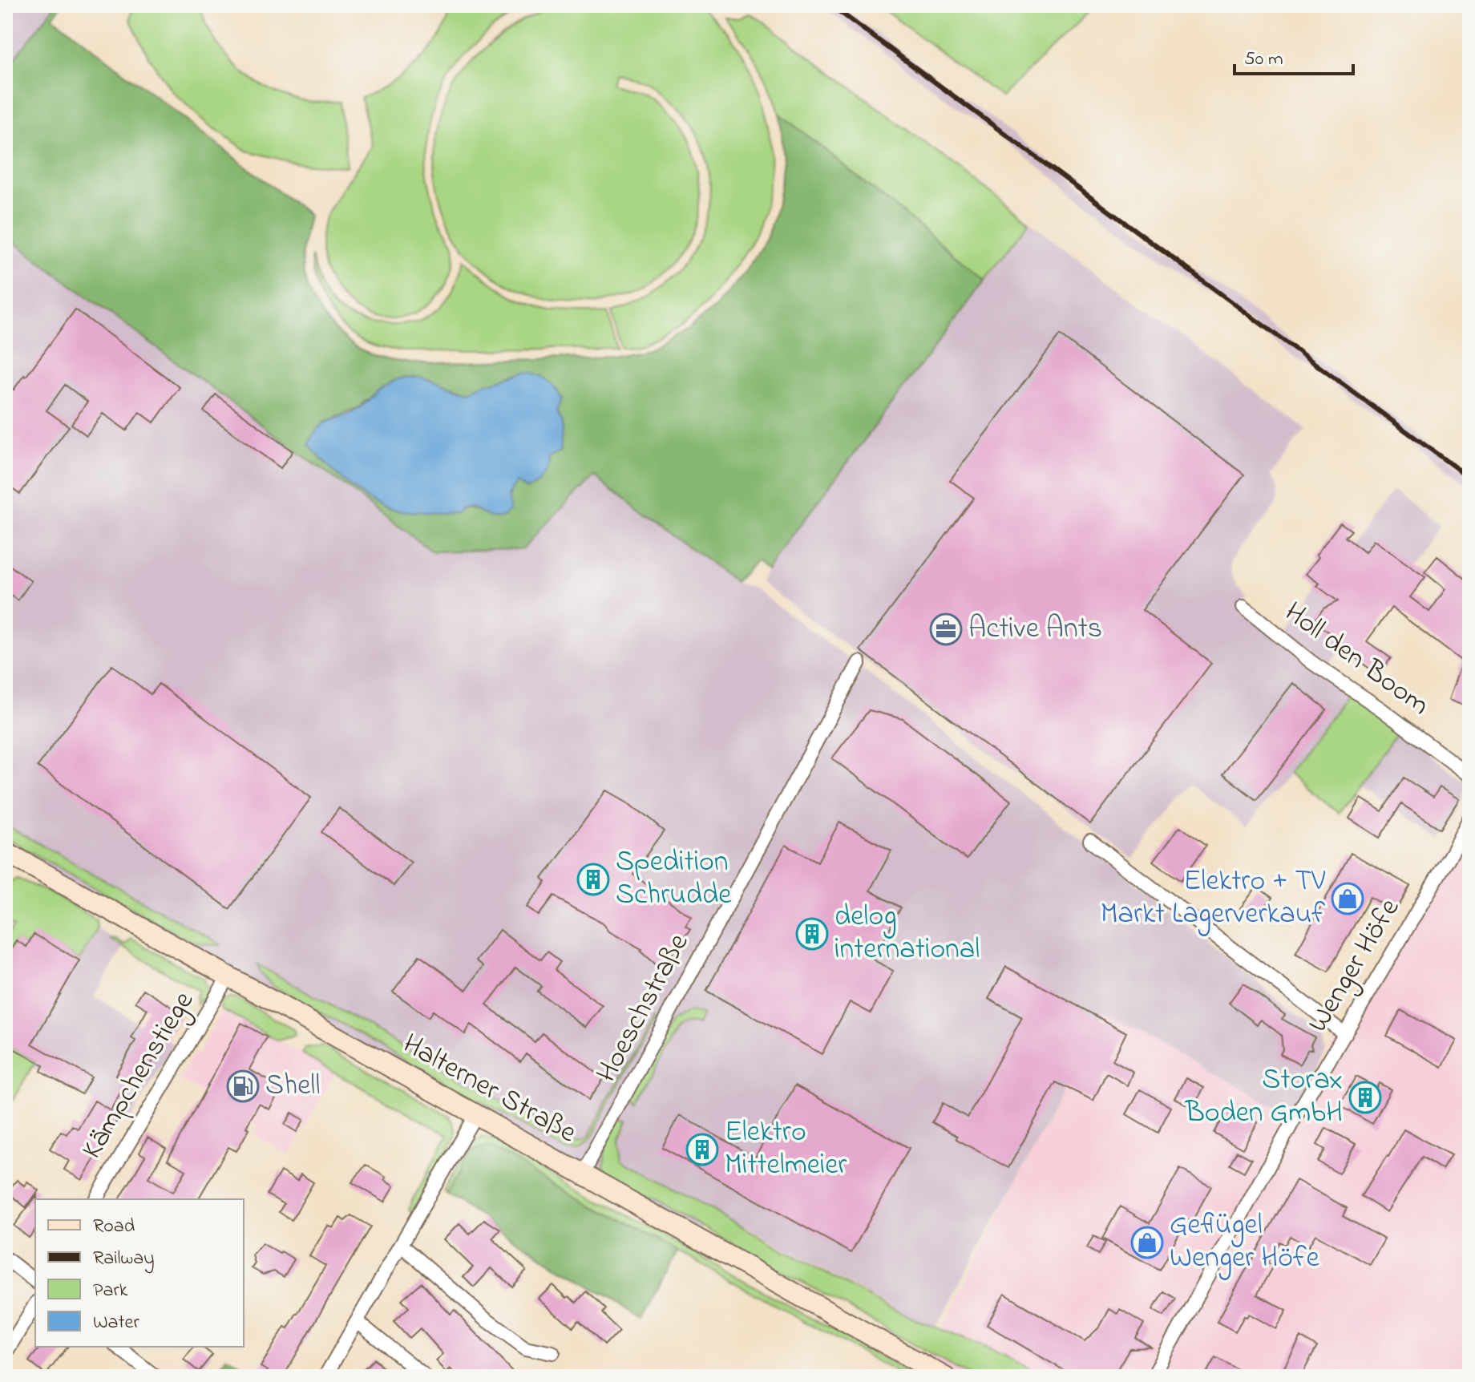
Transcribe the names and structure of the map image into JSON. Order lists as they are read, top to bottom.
{
  "streets": {
    "main road": ["Halterner Straße"],
    "street": [
      "Holl den Boom",
      "Wenger Höfe",
      "Hoeschstraße",
      "Kämpchenstiege"
    ]
  },
  "crossings": [
    ["Hoeschstraße", "Halterner Straße"],
    ["Kämpchenstiege", "Halterner Straße"]
  ],
  "places": {
    "office": ["Active Ants"],
    "building": [
      "Spedition Schrudde",
      "delog international",
      "Storax Boden GmbH",
      "Elektro Mittelmeier"
    ],
    "shop": ["Elektro + TV Markt Lagerverkauf", "Geflügel Wenger Höfe"],
    "fuel station": ["Shell"]
  },
  "legend": [
    "Road",
    "Railway",
    "Park",
    "Water"
  ],
  "scale_bar": "50 m"
}
